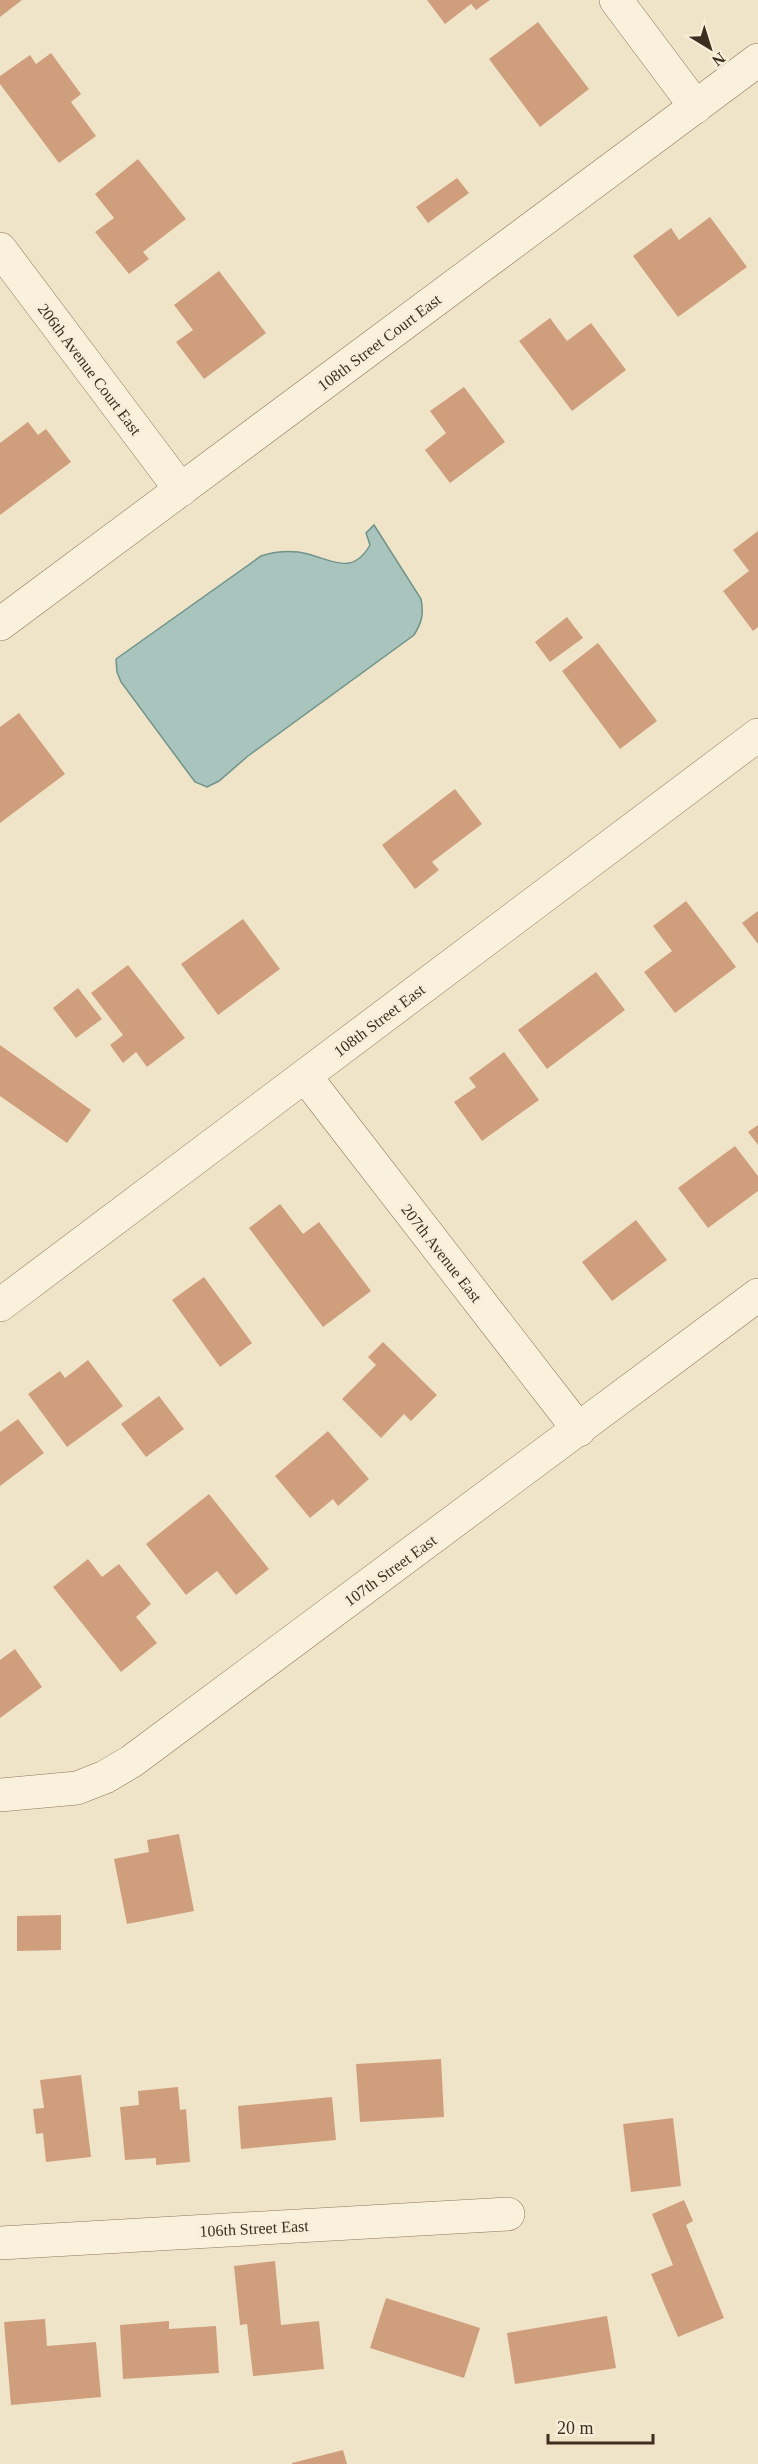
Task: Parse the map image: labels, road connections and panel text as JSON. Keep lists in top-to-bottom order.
{
  "streets": {
    "street": [
      "108th Street Court East",
      "206th Avenue Court East",
      "108th Street East",
      "207th Avenue East",
      "107th Street East",
      "106th Street East"
    ]
  },
  "crossings": [
    ["108th Street Court East", "206th Avenue Court East"],
    ["108th Street East", "207th Avenue East"],
    ["207th Avenue East", "107th Street East"]
  ],
  "scale_bar": "20 m",
  "north": "bottom right"
}
